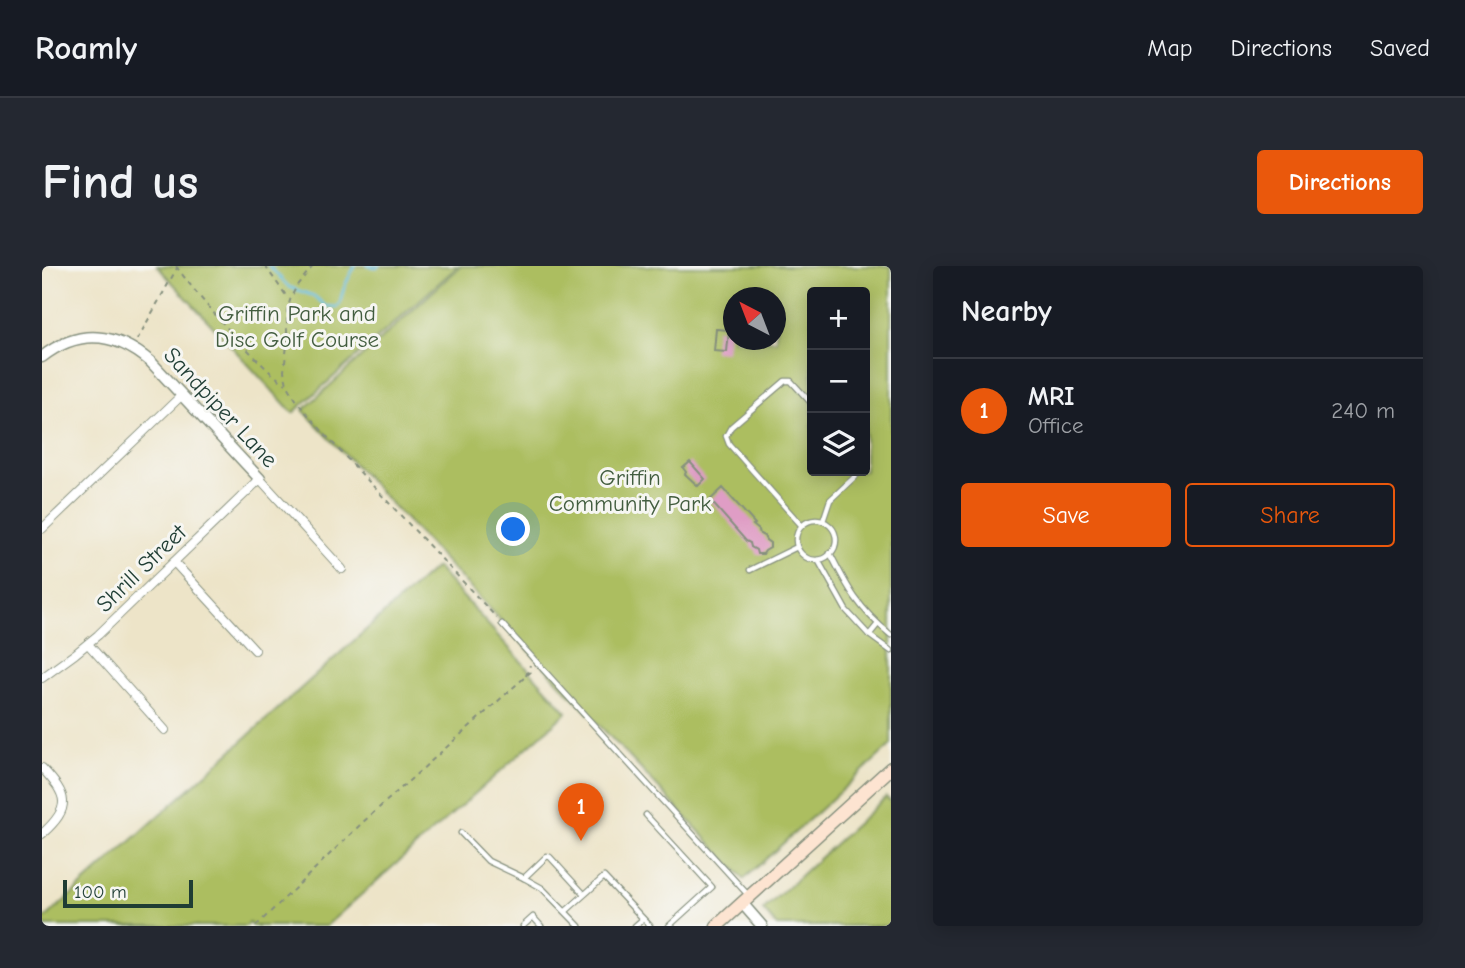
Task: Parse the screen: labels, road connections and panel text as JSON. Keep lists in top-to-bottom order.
{
  "streets": {
    "street": ["Sandpiper Lane", "Shrill Street"]
  },
  "crossings": [
    ["Sandpiper Lane", "Shrill Street"]
  ],
  "parks": ["Griffin Park and Disc Golf Course", "Griffin Community Park"],
  "scale_bar": "100 m",
  "north": "top left",
  "page": {
    "header": "Roamly",
    "nav": ["Map", "Directions", "Saved"],
    "buttons": [
      "Directions",
      ["Save", "Share"]
    ],
    "title": "Find us",
    "heading": "Nearby",
    "map_buttons": ["+", "−"],
    "list": [
      {
        "mark": "1",
        "name": "MRI",
        "note": "Office",
        "value": "240 m"
      }
    ],
    "pins": "1",
    "scale": "100 m"
  }
}
